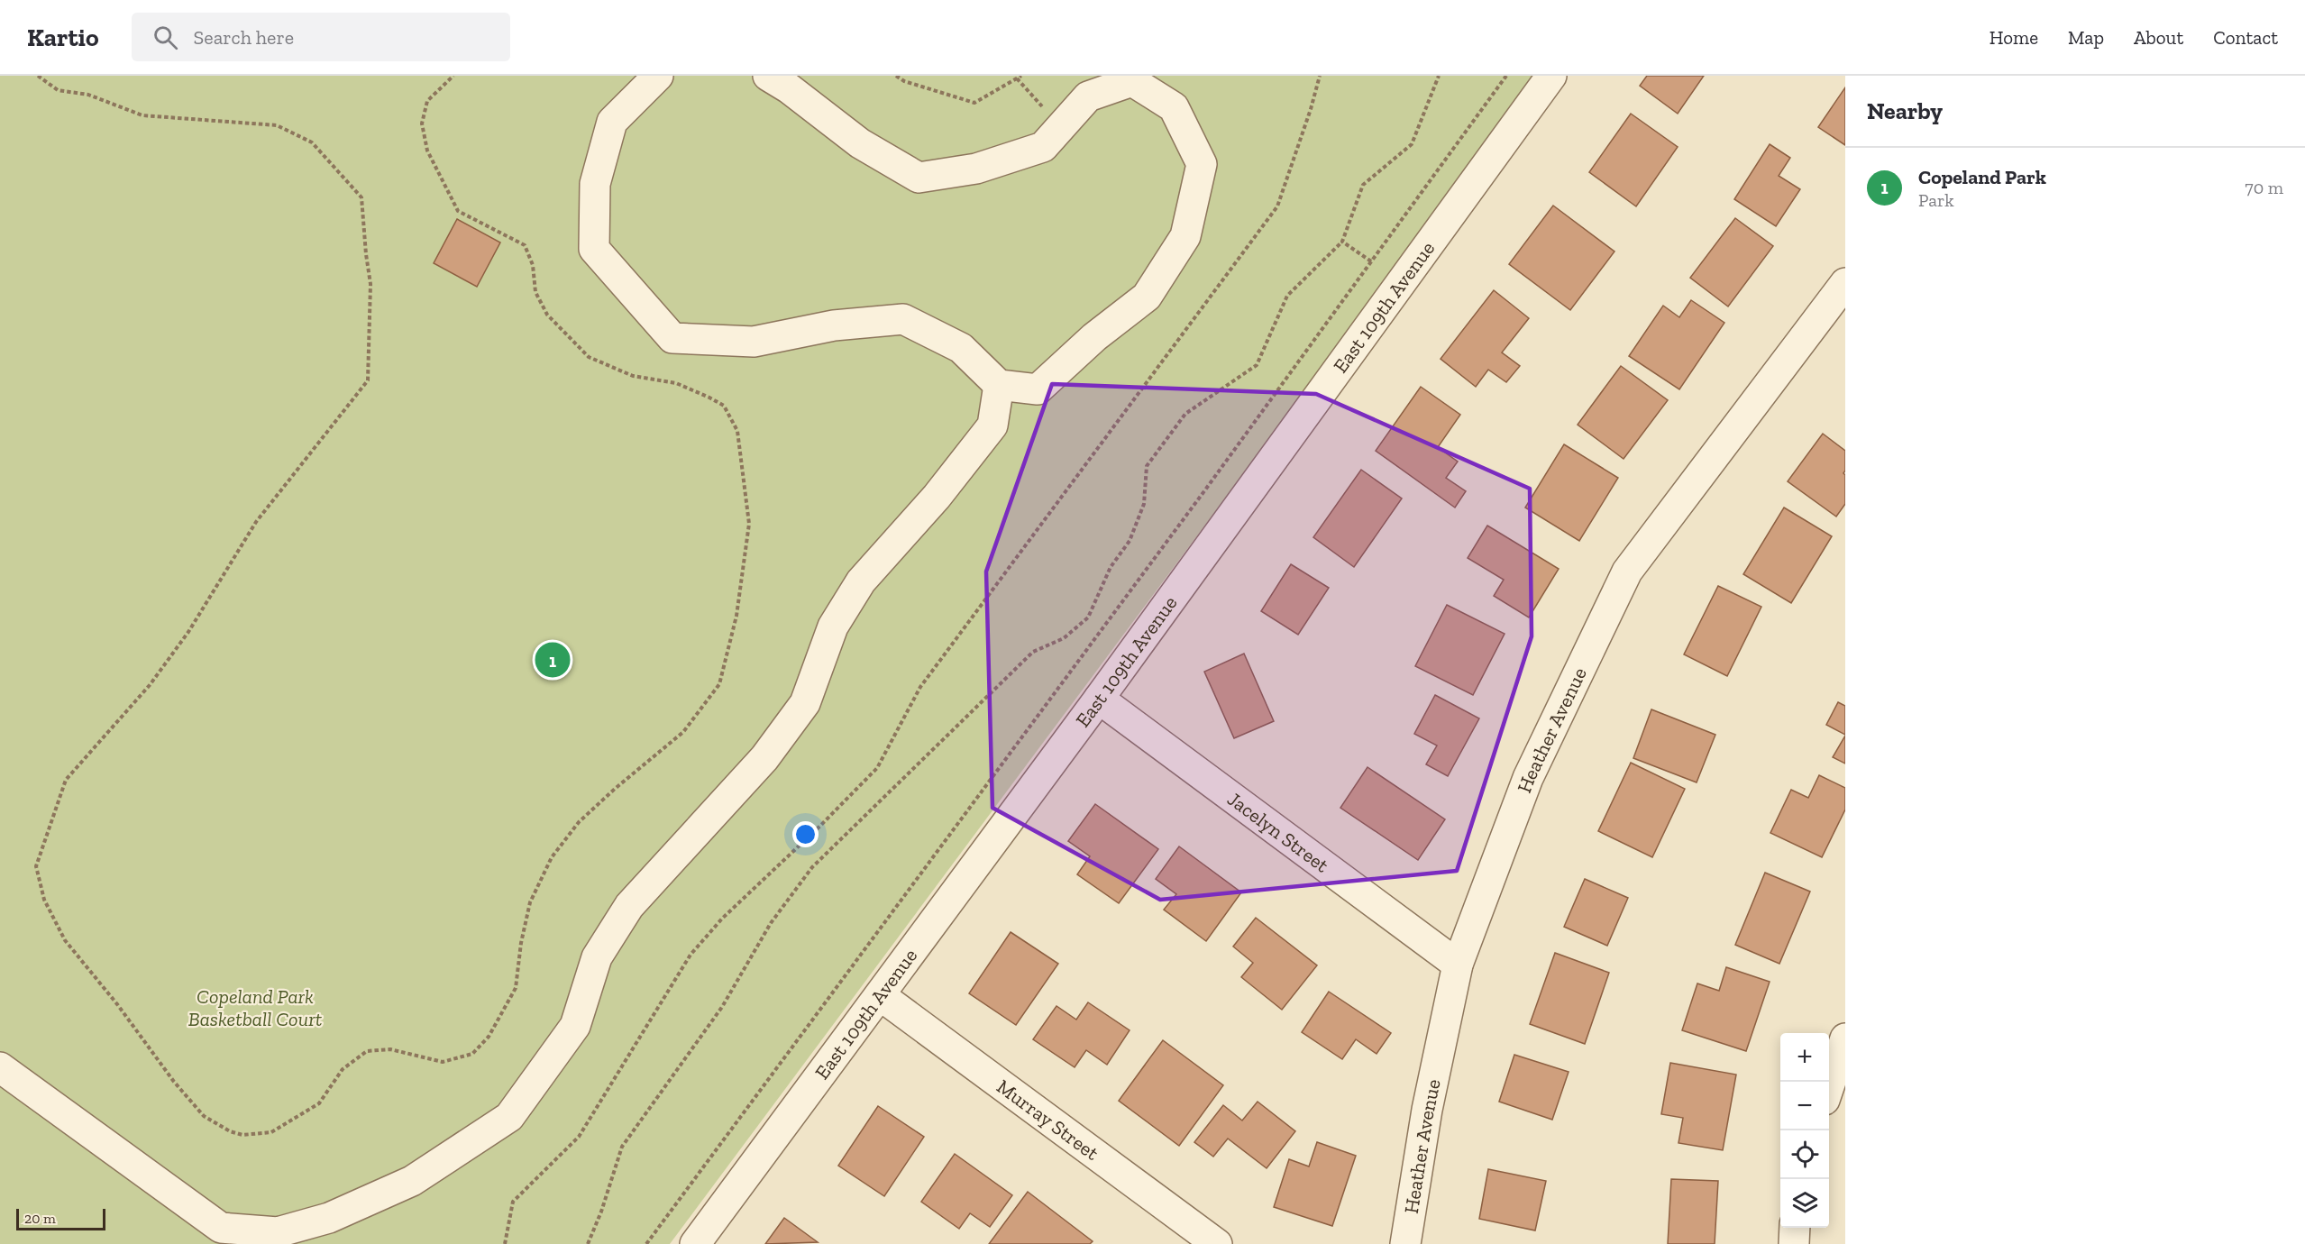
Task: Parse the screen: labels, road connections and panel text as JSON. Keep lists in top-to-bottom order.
{
  "streets": {
    "street": [
      "East 109th Avenue",
      "Heather Avenue",
      "Jacelyn Street",
      "Murray Street"
    ]
  },
  "crossings": [
    ["East 109th Avenue", "Jacelyn Street"],
    ["East 109th Avenue", "Murray Street"],
    ["Heather Avenue", "Jacelyn Street"]
  ],
  "parks": ["Copeland Park Basketball Court"],
  "scale_bar": "20 m",
  "page": {
    "header": "Kartio",
    "search": "Search here",
    "nav": [
      "Home",
      "Map",
      "About",
      "Contact"
    ],
    "heading": "Nearby",
    "list": [
      {
        "mark": "1",
        "name": "Copeland Park",
        "note": "Park",
        "value": "70 m"
      }
    ],
    "pins": "1",
    "map_buttons": ["+", "−"],
    "scale": "20 m"
  }
}
